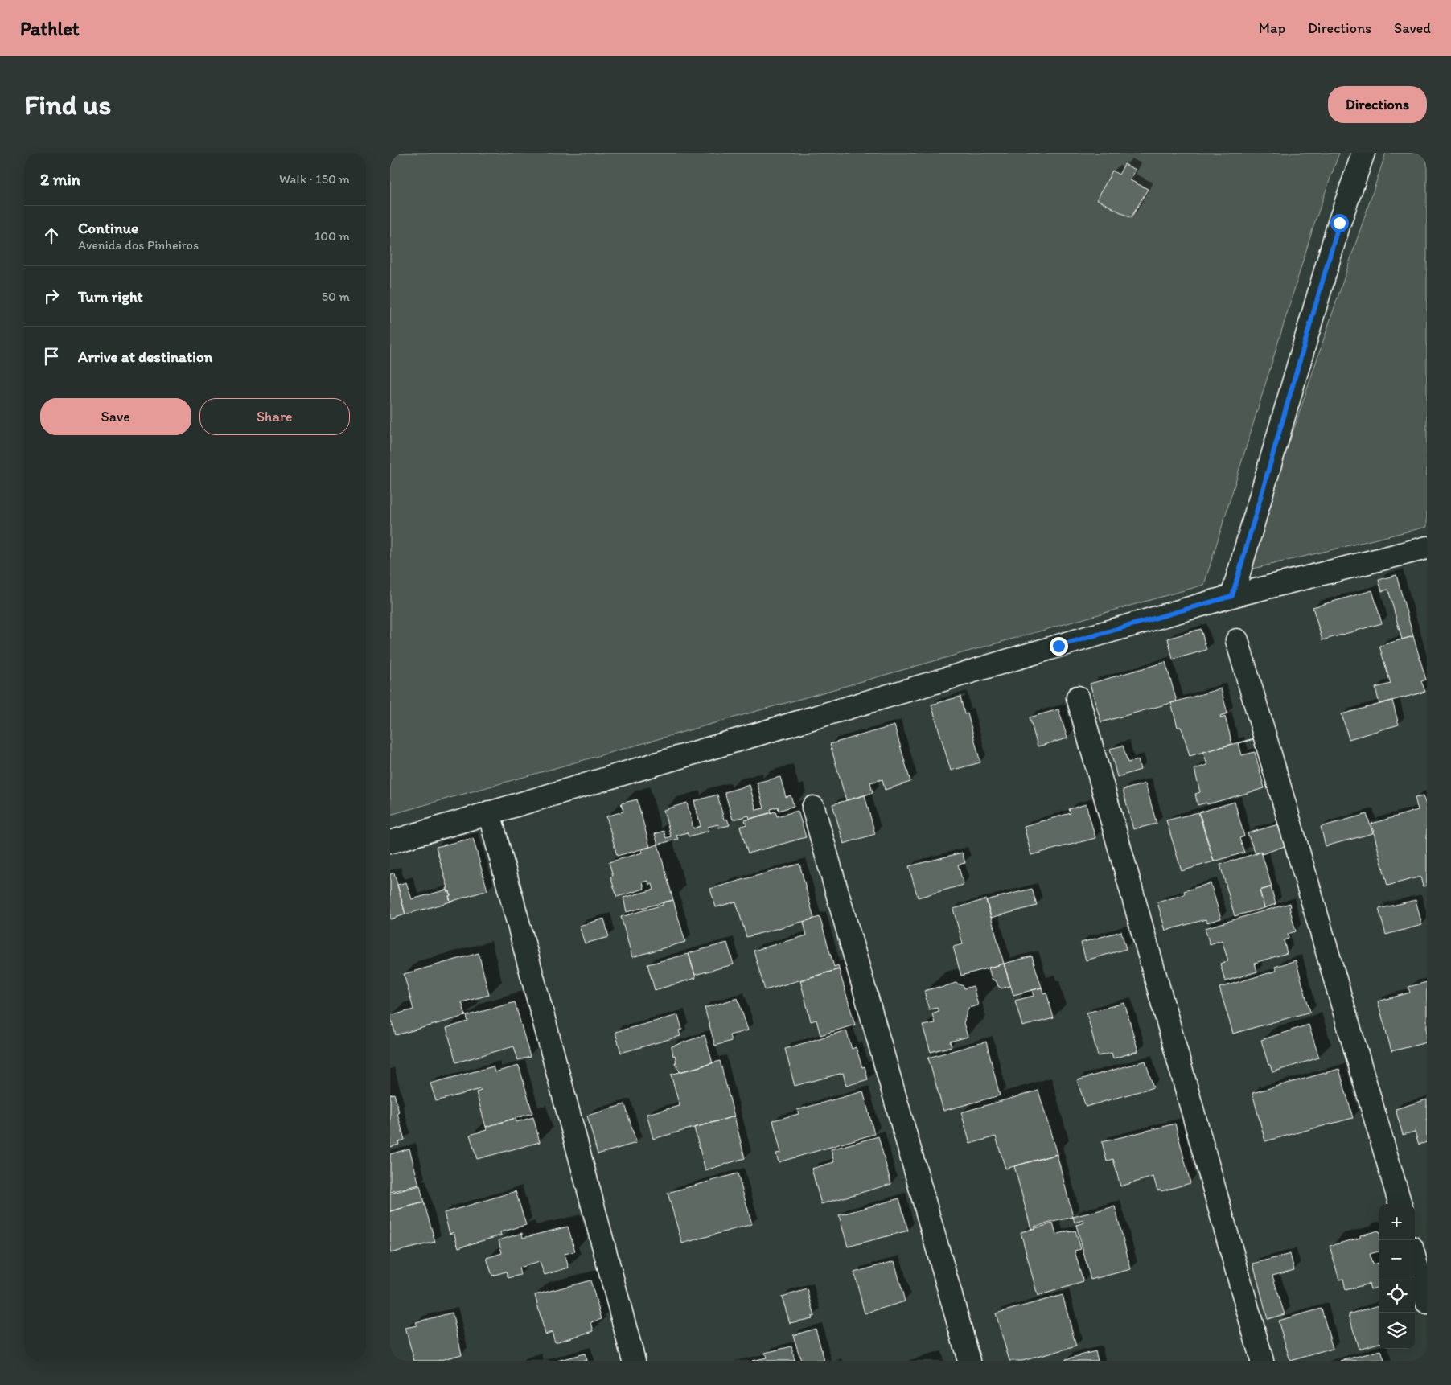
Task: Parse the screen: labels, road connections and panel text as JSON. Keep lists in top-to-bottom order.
{
  "page": {
    "header": "Pathlet",
    "nav": ["Map", "Directions", "Saved"],
    "buttons": [
      "Directions",
      ["Save", "Share"]
    ],
    "title": "Find us",
    "heading": ["2 min", "Walk · 150 m"],
    "list": [
      ["Continue", "Avenida dos Pinheiros", "100 m"],
      ["Turn right", "50 m"],
      "Arrive at destination"
    ],
    "map_buttons": ["+", "−"]
  }
}
